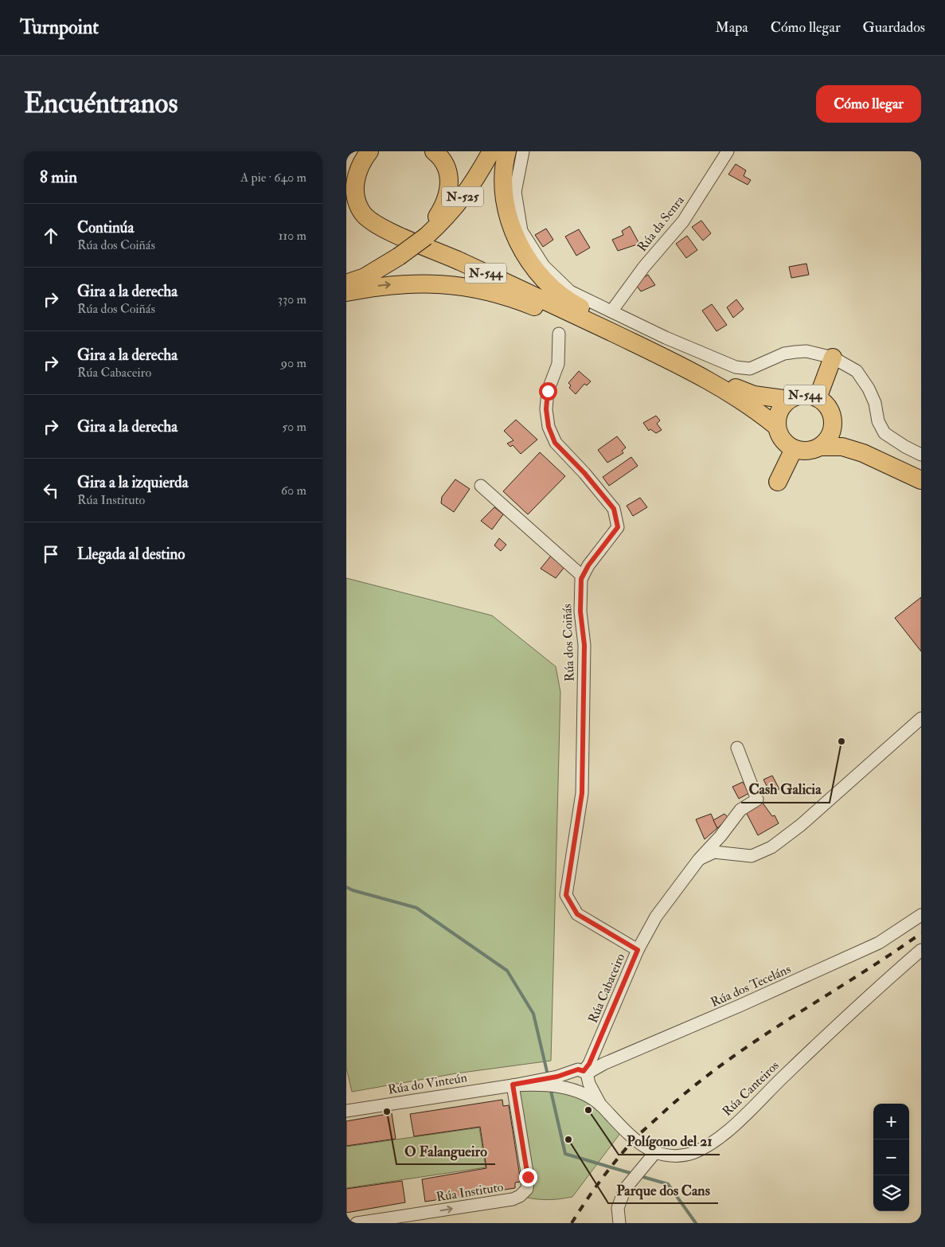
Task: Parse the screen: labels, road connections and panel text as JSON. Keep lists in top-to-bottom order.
{
  "streets": {
    "highway": ["N-525", "N-544"],
    "street": [
      "Rúa da Senra",
      "Rúa dos Coiñás",
      "Rúa dos Teceláns",
      "Rúa Cabaceiro",
      "Rúa do Vinteún",
      "Rúa Canteiros",
      "Rúa Instituto"
    ]
  },
  "crossings": [
    ["Rúa dos Coiñás", "Rúa Cabaceiro"],
    ["Rúa dos Teceláns", "Rúa Cabaceiro"],
    ["Rúa dos Teceláns", "Rúa do Vinteún"],
    ["Rúa dos Teceláns", "Rúa Canteiros"],
    ["Rúa dos Teceláns", "Rúa Instituto"],
    ["Rúa Cabaceiro", "Rúa Canteiros"],
    ["Rúa do Vinteún", "Rúa Instituto"]
  ],
  "places": [
    "Cash Galicia",
    "Polígono del 21",
    "O Falangueiro",
    "Parque dos Cans"
  ],
  "page": {
    "header": "Turnpoint",
    "nav": ["Mapa", "Cómo llegar", "Guardados"],
    "buttons": "Cómo llegar",
    "title": "Encuéntranos",
    "heading": ["8 min", "A pie · 640 m"],
    "list": [
      ["Continúa", "Rúa dos Coiñás", "110 m"],
      ["Gira a la derecha", "Rúa dos Coiñás", "330 m"],
      ["Gira a la derecha", "Rúa Cabaceiro", "90 m"],
      ["Gira a la derecha", "50 m"],
      ["Gira a la izquierda", "Rúa Instituto", "60 m"],
      "Llegada al destino"
    ],
    "map_buttons": ["+", "−"]
  }
}
